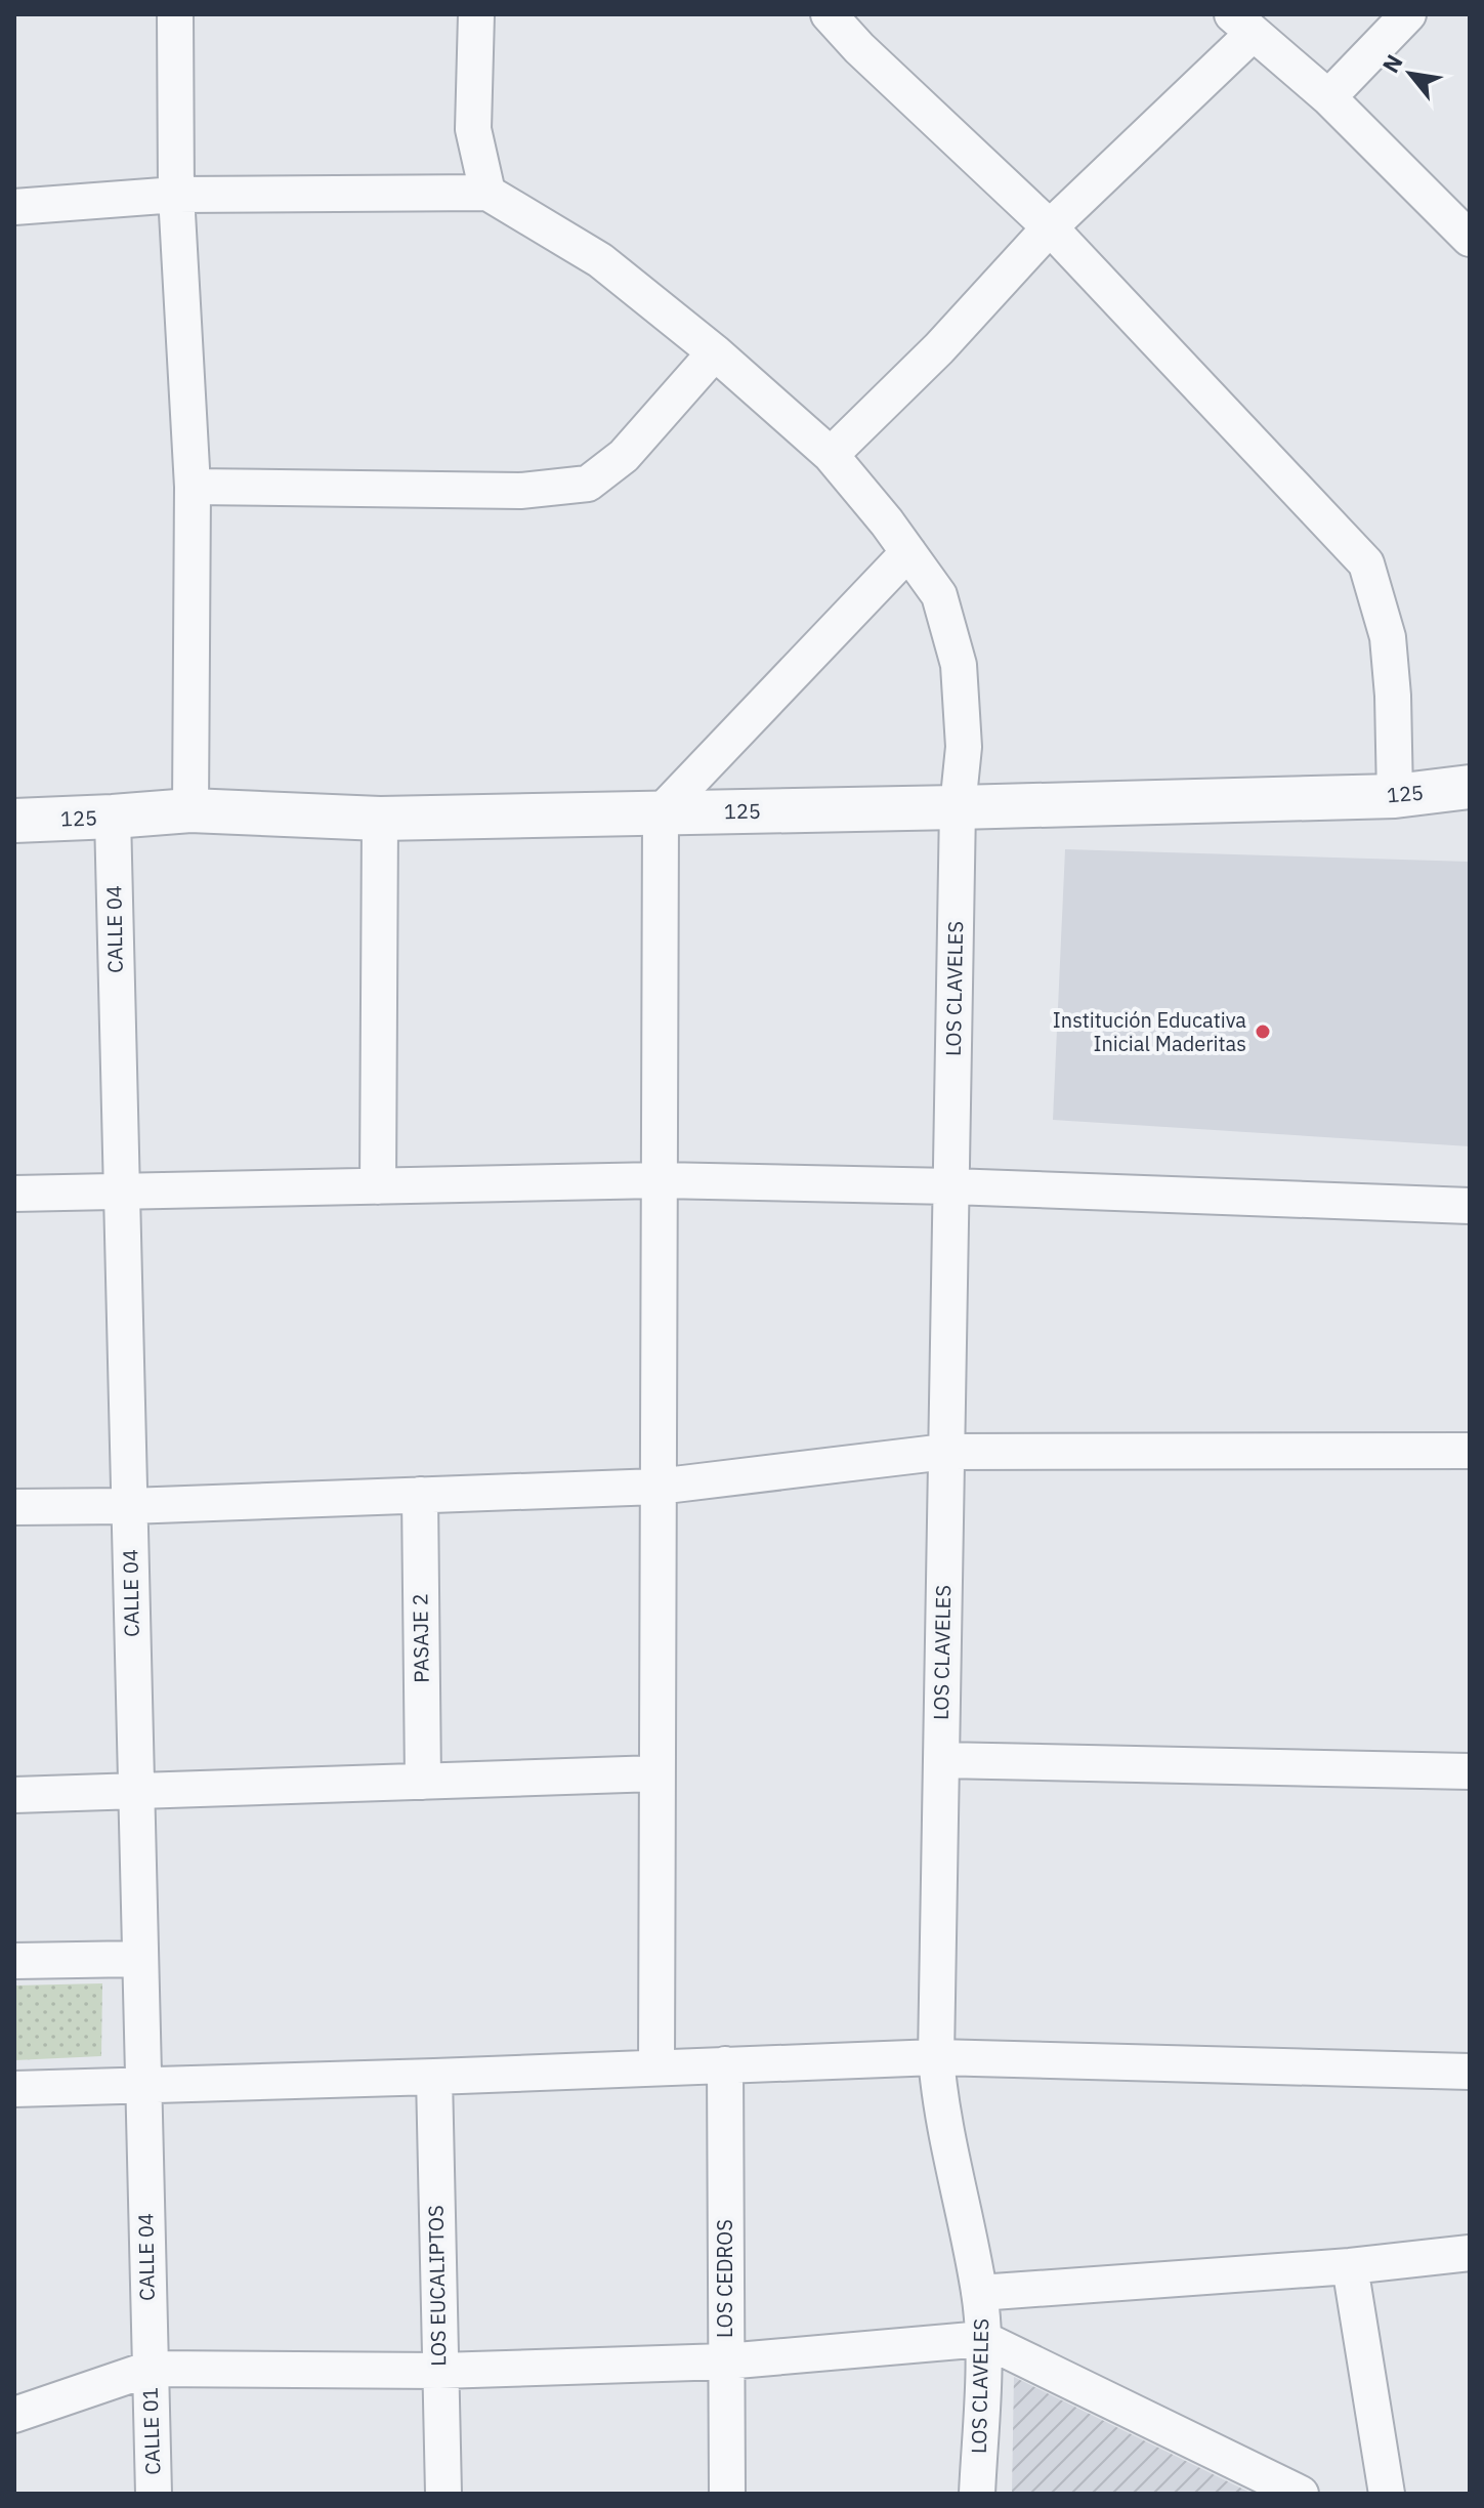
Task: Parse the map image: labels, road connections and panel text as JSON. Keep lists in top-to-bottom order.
{
  "streets": {
    "street": [
      "125",
      "CALLE 04",
      "LOS CLAVELES",
      "PASAJE 2",
      "LOS CEDROS",
      "LOS EUCALIPTOS",
      "CALLE 01"
    ]
  },
  "crossings": [
    ["125", "CALLE 04"],
    ["125", "LOS CLAVELES"],
    ["CALLE 04", "CALLE 01"]
  ],
  "places": ["Institución Educativa Inicial Maderitas"],
  "north": "top left"
}
